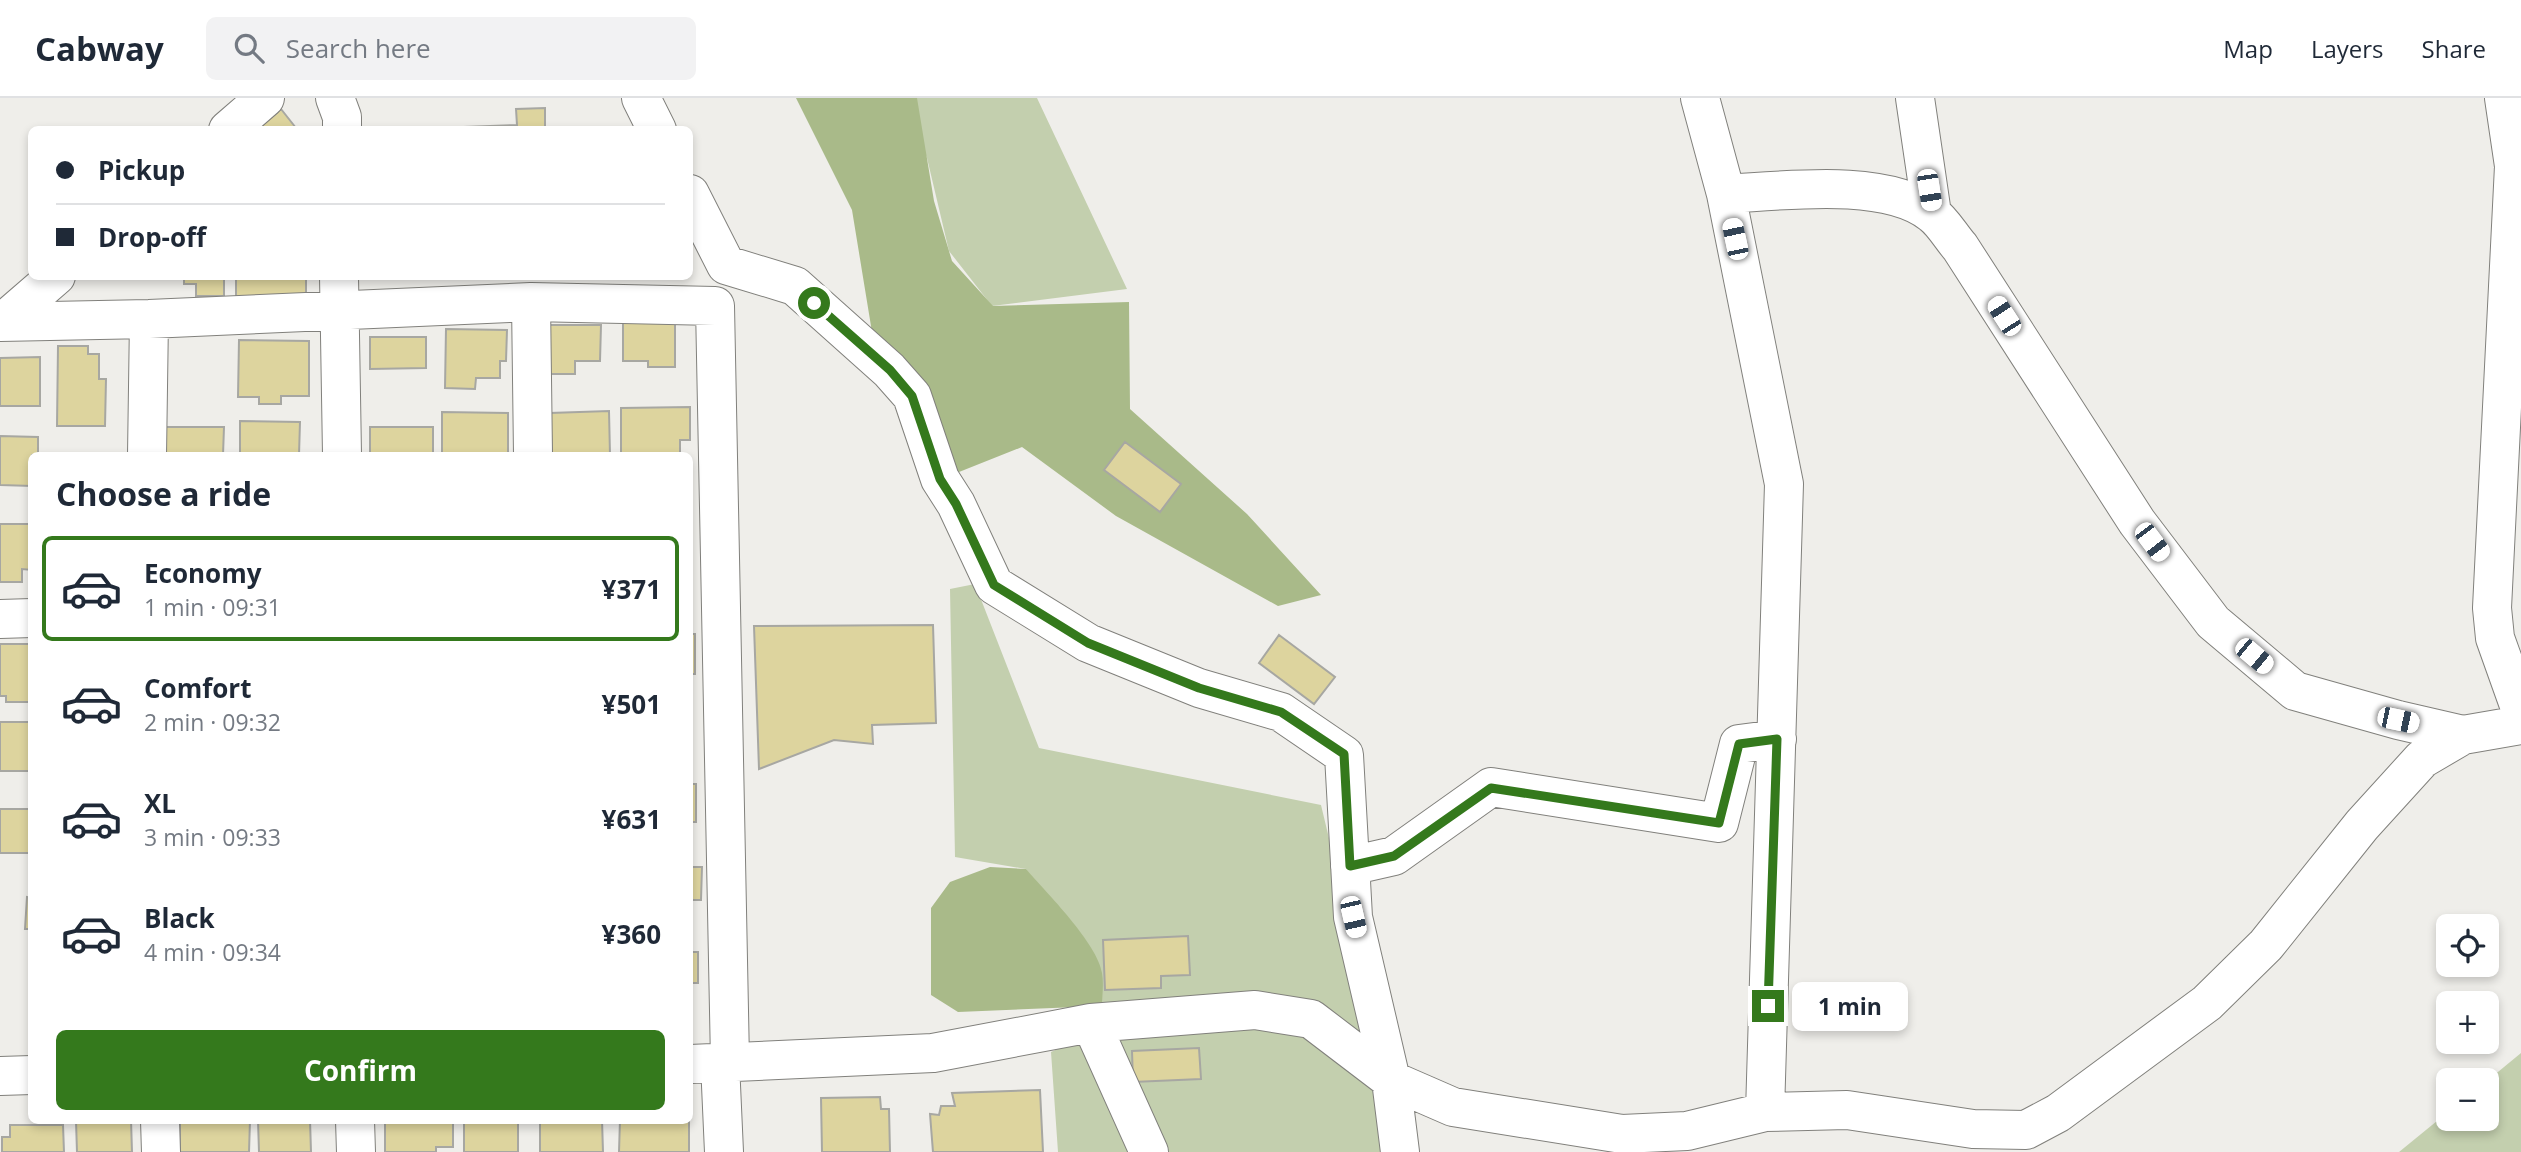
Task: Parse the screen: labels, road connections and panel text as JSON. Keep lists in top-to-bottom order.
{
  "page": {
    "header": "Cabway",
    "search": "Search here",
    "nav": ["Map", "Layers", "Share"],
    "banner": ["Pickup", "Drop-off"],
    "heading": "Choose a ride",
    "list": [
      {
        "name": "Economy",
        "note": "1 min · 09:31",
        "value": "¥371"
      },
      {
        "name": "Comfort",
        "note": "2 min · 09:32",
        "value": "¥501"
      },
      {
        "name": "XL",
        "note": "3 min · 09:33",
        "value": "¥631"
      },
      {
        "name": "Black",
        "note": "4 min · 09:34",
        "value": "¥360"
      }
    ],
    "map_buttons": ["+", "−"],
    "bubble": "1 min",
    "buttons": "Confirm"
  }
}
